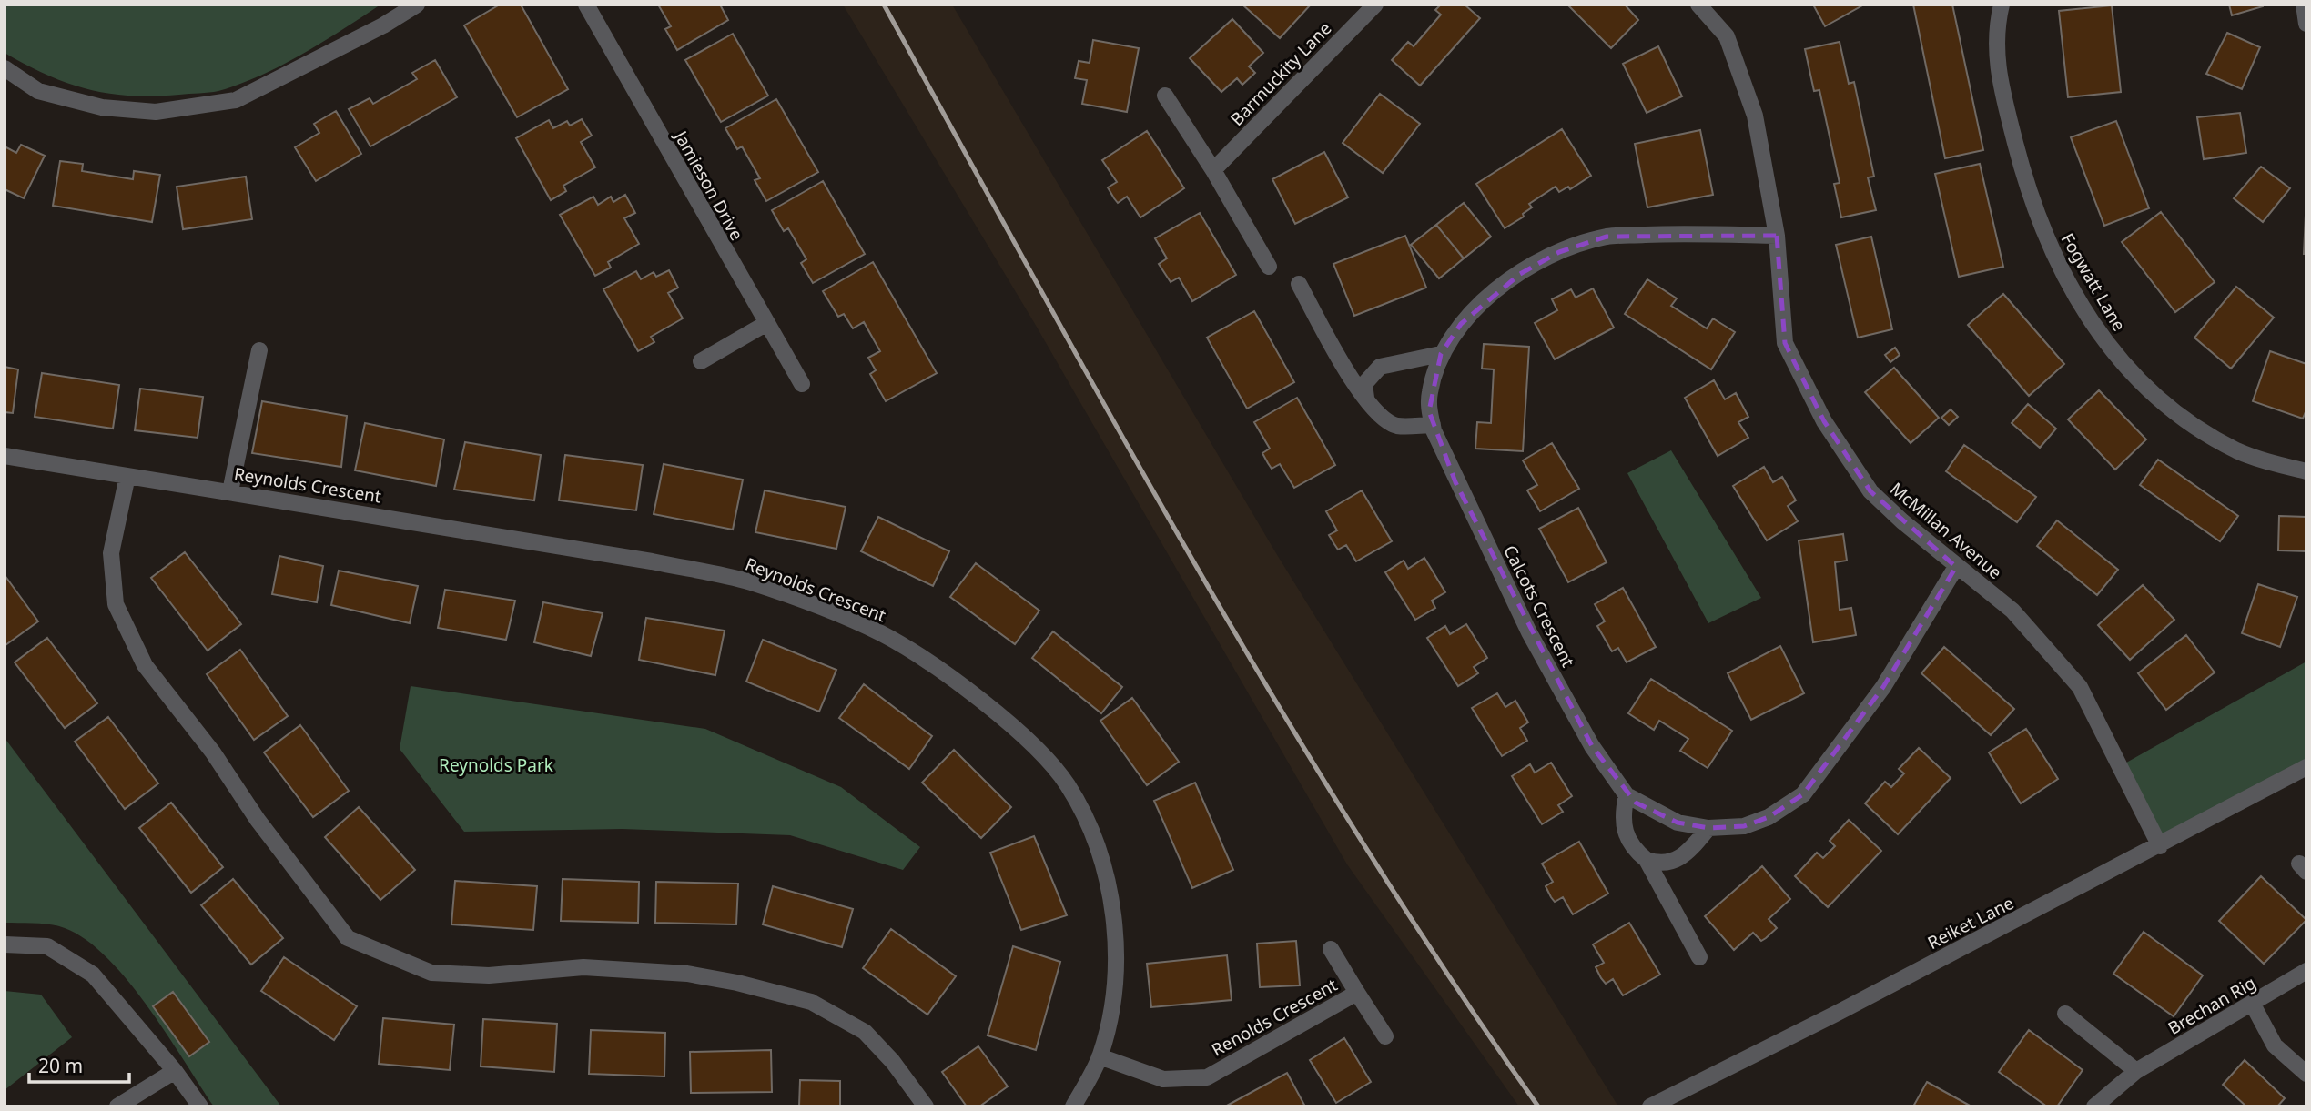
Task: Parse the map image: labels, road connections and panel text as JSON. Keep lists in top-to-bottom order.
{
  "streets": {
    "street": [
      "Barmuckity Lane",
      "Jamieson Drive",
      "Fogwatt Lane",
      "Reynolds Crescent",
      "McMillan Avenue",
      "Calcots Crescent",
      "Reiket Lane",
      "Brechan Rig",
      "Renolds Crescent"
    ]
  },
  "crossings": [
    ["Reynolds Crescent", "Renolds Crescent"],
    ["McMillan Avenue", "Calcots Crescent"],
    ["McMillan Avenue", "Reiket Lane"]
  ],
  "parks": ["Reynolds Park"],
  "scale_bar": "20 m"
}
